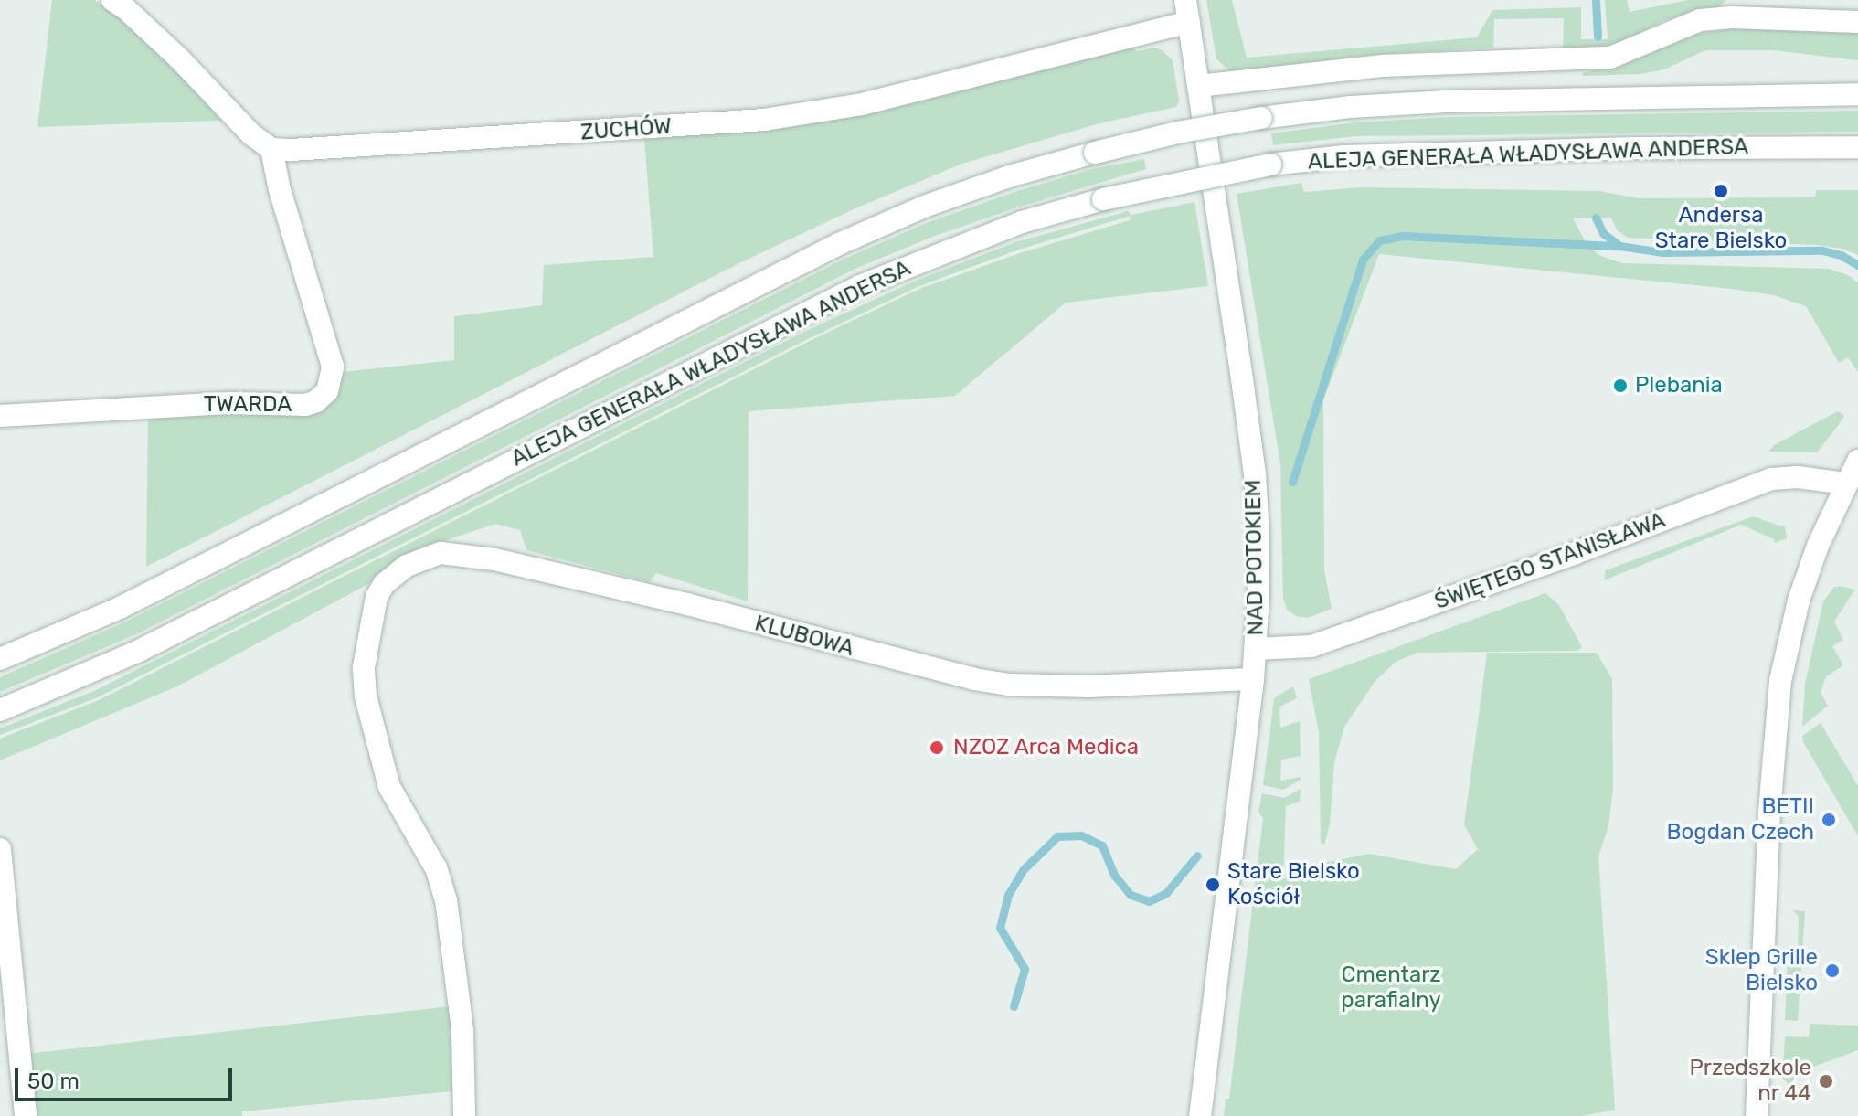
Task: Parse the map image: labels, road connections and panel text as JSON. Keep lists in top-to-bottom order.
{
  "streets": {
    "street": [
      "ZUCHÓW",
      "ALEJA GENERAŁA WŁADYSŁAWA ANDERSA",
      "TWARDA",
      "NAD POTOKIEM",
      "ŚWIĘTEGO STANISŁAWA",
      "KLUBOWA"
    ]
  },
  "crossings": [
    ["ZUCHÓW", "TWARDA"],
    ["ZUCHÓW", "NAD POTOKIEM"],
    ["NAD POTOKIEM", "ŚWIĘTEGO STANISŁAWA"],
    ["NAD POTOKIEM", "KLUBOWA"]
  ],
  "parks": ["Cmentarz parafialny"],
  "places": [
    "Andersa Stare Bielsko",
    "Plebania",
    "NZOZ Arca Medica",
    "BETII Bogdan Czech",
    "Stare Bielsko Kościół",
    "Sklep Grille Bielsko",
    "Przedszkole nr 44"
  ],
  "scale_bar": "50 m"
}
